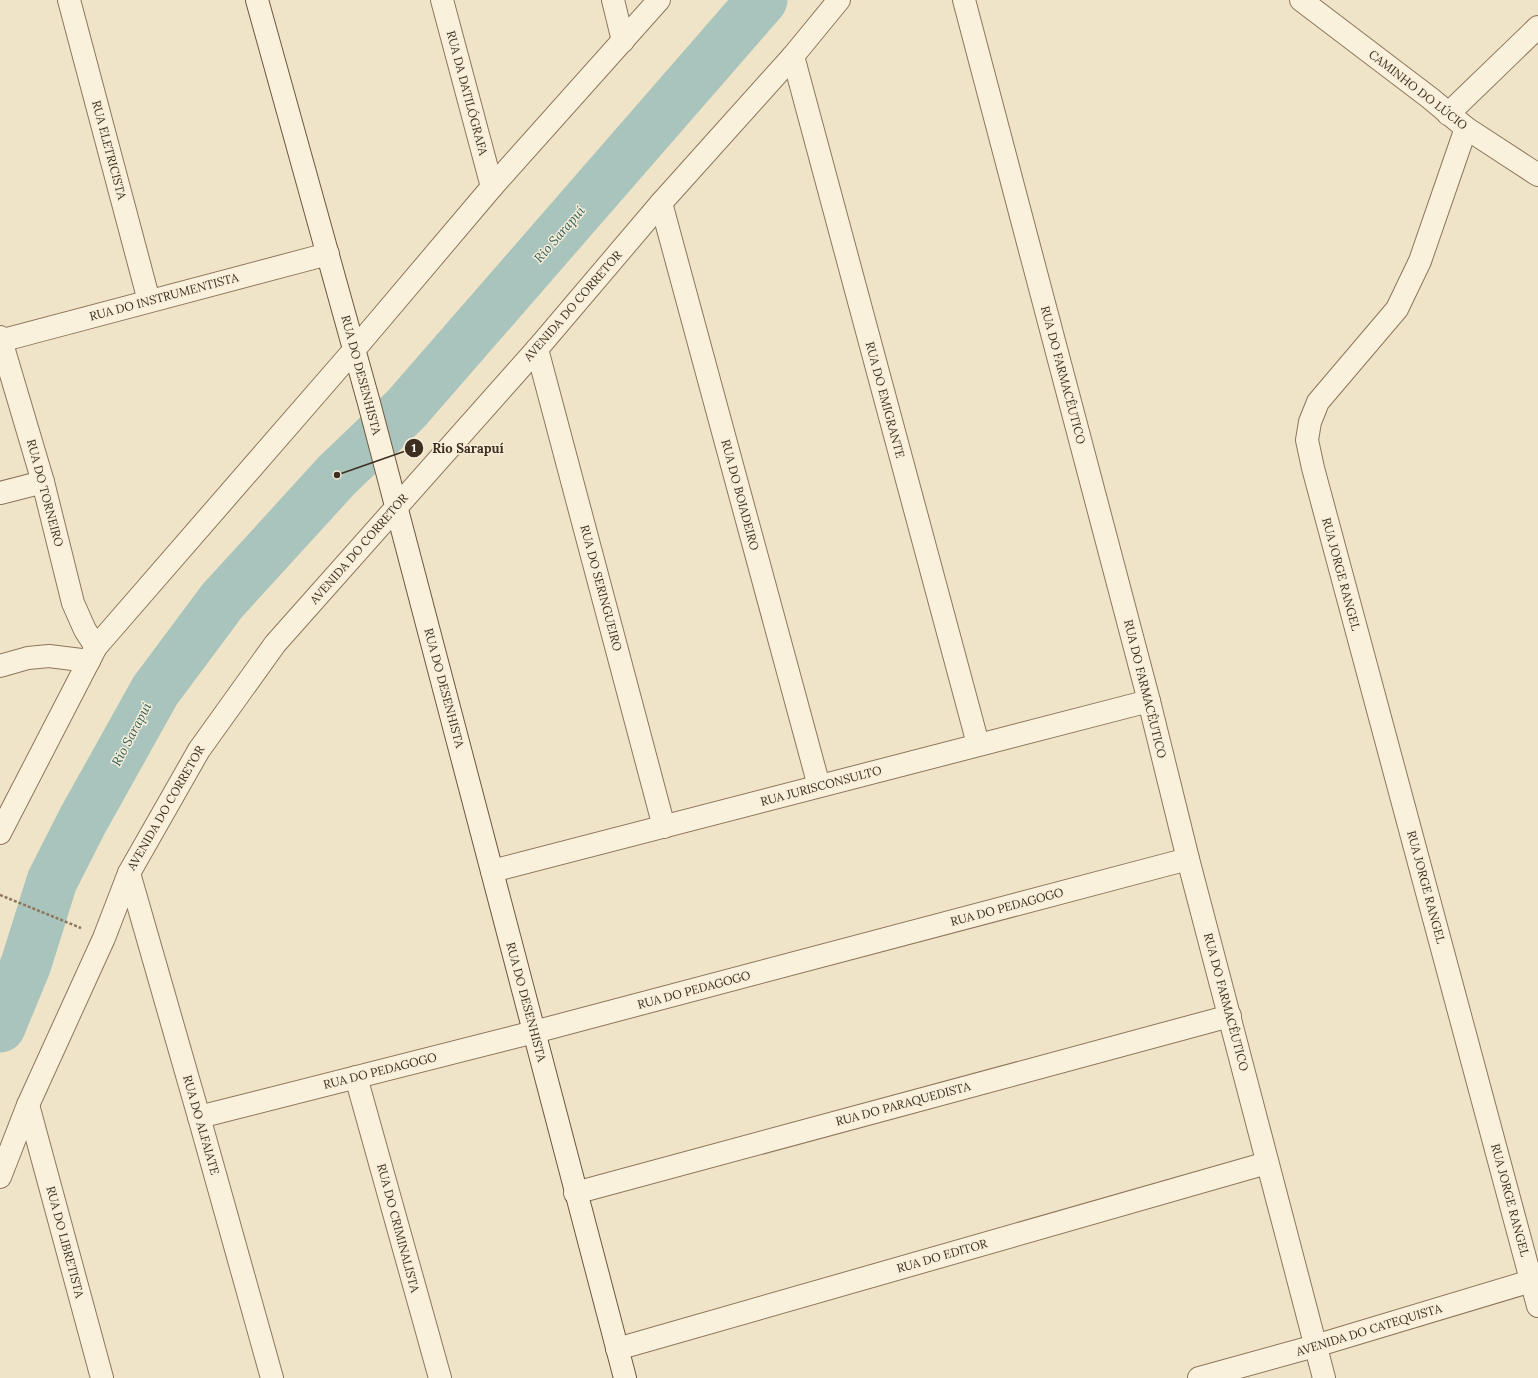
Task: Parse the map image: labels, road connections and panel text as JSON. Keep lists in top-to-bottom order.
{
  "streets": {
    "street": [
      "CAMINHO DO LÚCIO",
      "RUA DA DATILÓGRAFA",
      "RUA ELETRICISTA",
      "RUA DO INSTRUMENTISTA",
      "AVENIDA DO CORRETOR",
      "RUA DO DESENHISTA",
      "RUA DO FARMACÊUTICO",
      "RUA DO EMIGRANTE",
      "RUA DO TORNEIRO",
      "RUA DO BOIADEIRO",
      "RUA JORGE RANGEL",
      "RUA DO SERINGUEIRO",
      "RUA JURISCONSULTO",
      "RUA DO PEDAGOGO",
      "RUA DO PARAQUEDISTA",
      "RUA DO ALFAIATE",
      "RUA DO CRIMINALISTA",
      "RUA DO LIBRETISTA",
      "RUA DO EDITOR",
      "AVENIDA DO CATEQUISTA"
    ]
  },
  "crossings": [
    ["CAMINHO DO LÚCIO", "RUA JORGE RANGEL"],
    ["RUA ELETRICISTA", "RUA DO INSTRUMENTISTA"],
    ["RUA DO INSTRUMENTISTA", "RUA DO DESENHISTA"],
    ["RUA DO INSTRUMENTISTA", "RUA DO TORNEIRO"],
    ["AVENIDA DO CORRETOR", "RUA DO DESENHISTA"],
    ["AVENIDA DO CORRETOR", "RUA DO EMIGRANTE"],
    ["AVENIDA DO CORRETOR", "RUA DO BOIADEIRO"],
    ["AVENIDA DO CORRETOR", "RUA DO SERINGUEIRO"],
    ["AVENIDA DO CORRETOR", "RUA DO ALFAIATE"],
    ["AVENIDA DO CORRETOR", "RUA DO LIBRETISTA"],
    ["RUA DO DESENHISTA", "RUA JURISCONSULTO"],
    ["RUA DO DESENHISTA", "RUA DO PEDAGOGO"],
    ["RUA DO DESENHISTA", "RUA DO PARAQUEDISTA"],
    ["RUA DO DESENHISTA", "RUA DO EDITOR"],
    ["RUA DO FARMACÊUTICO", "RUA JURISCONSULTO"],
    ["RUA DO FARMACÊUTICO", "RUA DO PEDAGOGO"],
    ["RUA DO FARMACÊUTICO", "RUA DO PARAQUEDISTA"],
    ["RUA DO FARMACÊUTICO", "RUA DO EDITOR"],
    ["RUA DO FARMACÊUTICO", "AVENIDA DO CATEQUISTA"],
    ["RUA DO EMIGRANTE", "RUA JURISCONSULTO"],
    ["RUA DO BOIADEIRO", "RUA JURISCONSULTO"],
    ["RUA JORGE RANGEL", "AVENIDA DO CATEQUISTA"],
    ["RUA DO SERINGUEIRO", "RUA JURISCONSULTO"],
    ["RUA DO PEDAGOGO", "RUA DO ALFAIATE"],
    ["RUA DO PEDAGOGO", "RUA DO CRIMINALISTA"]
  ],
  "water": ["Rio Sarapuí"],
  "places": ["Rio Sarapuí"]
}
